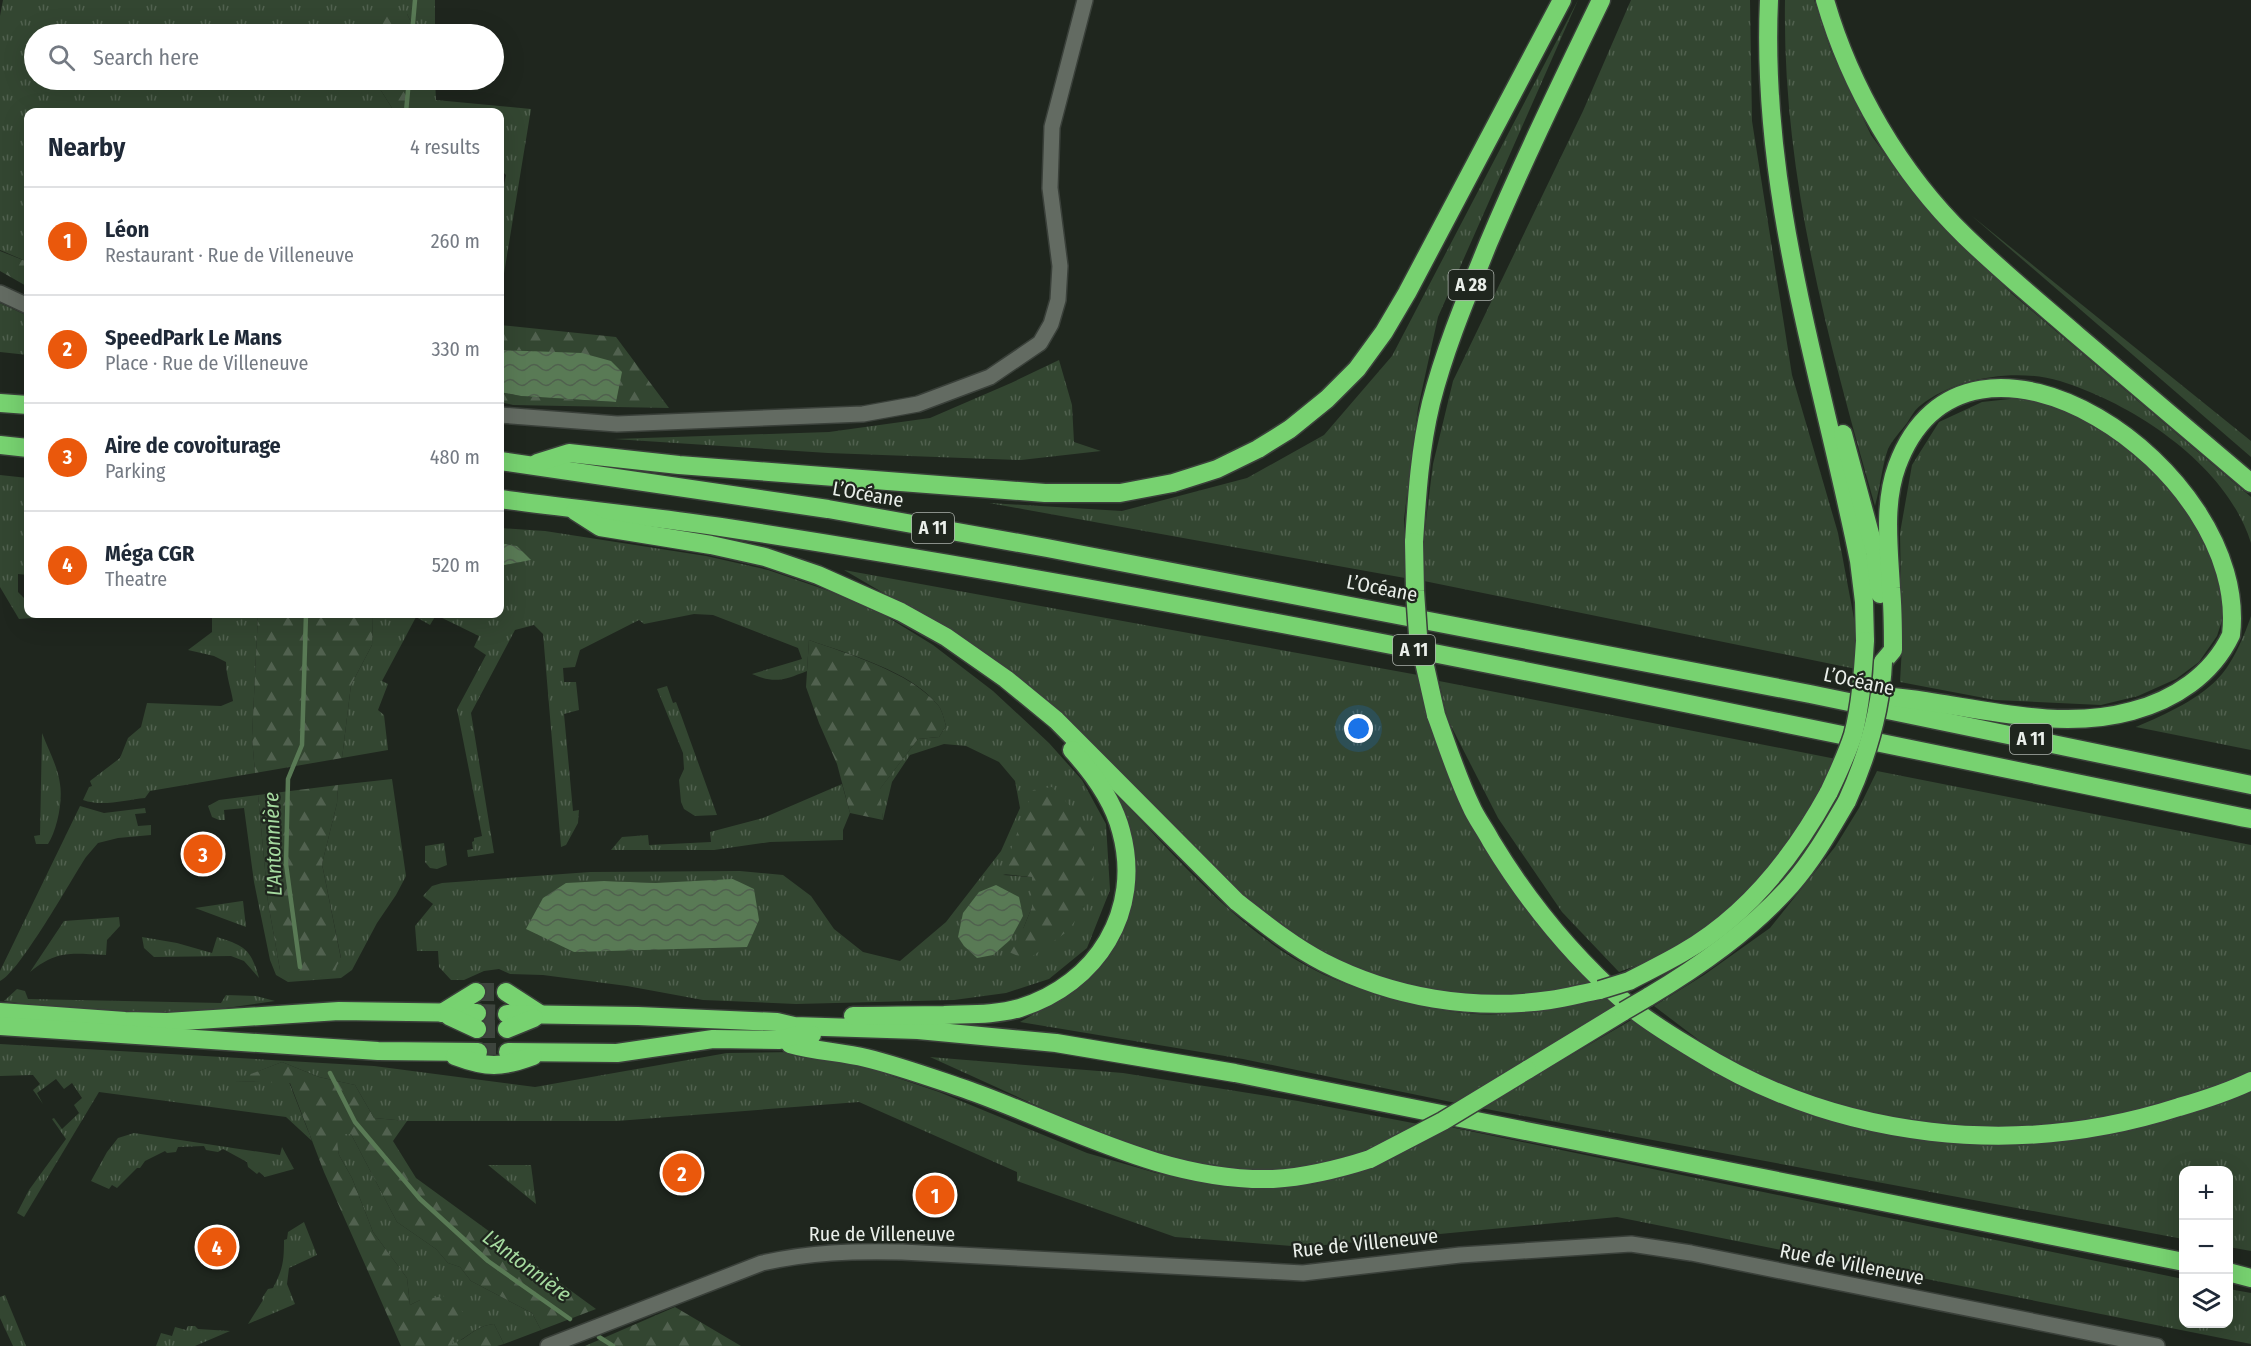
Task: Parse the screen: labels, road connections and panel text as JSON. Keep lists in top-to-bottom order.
{
  "streets": {
    "highway": ["A 28", "L’Océane", "A 11"],
    "street": ["Rue de Villeneuve"]
  },
  "water": ["L'Antonnière"],
  "page": {
    "search": "Search here",
    "heading": ["Nearby", "4 results"],
    "list": [
      {
        "mark": "1",
        "name": "Léon",
        "note": "Restaurant · Rue de Villeneuve",
        "value": "260 m"
      },
      {
        "mark": "2",
        "name": "SpeedPark Le Mans",
        "note": "Place · Rue de Villeneuve",
        "value": "330 m"
      },
      {
        "mark": "3",
        "name": "Aire de covoiturage",
        "note": "Parking",
        "value": "480 m"
      },
      {
        "mark": "4",
        "name": "Méga CGR",
        "note": "Theatre",
        "value": "520 m"
      }
    ],
    "pins": [
      "3",
      "2",
      "1",
      "4"
    ],
    "map_buttons": ["+", "−"]
  }
}
